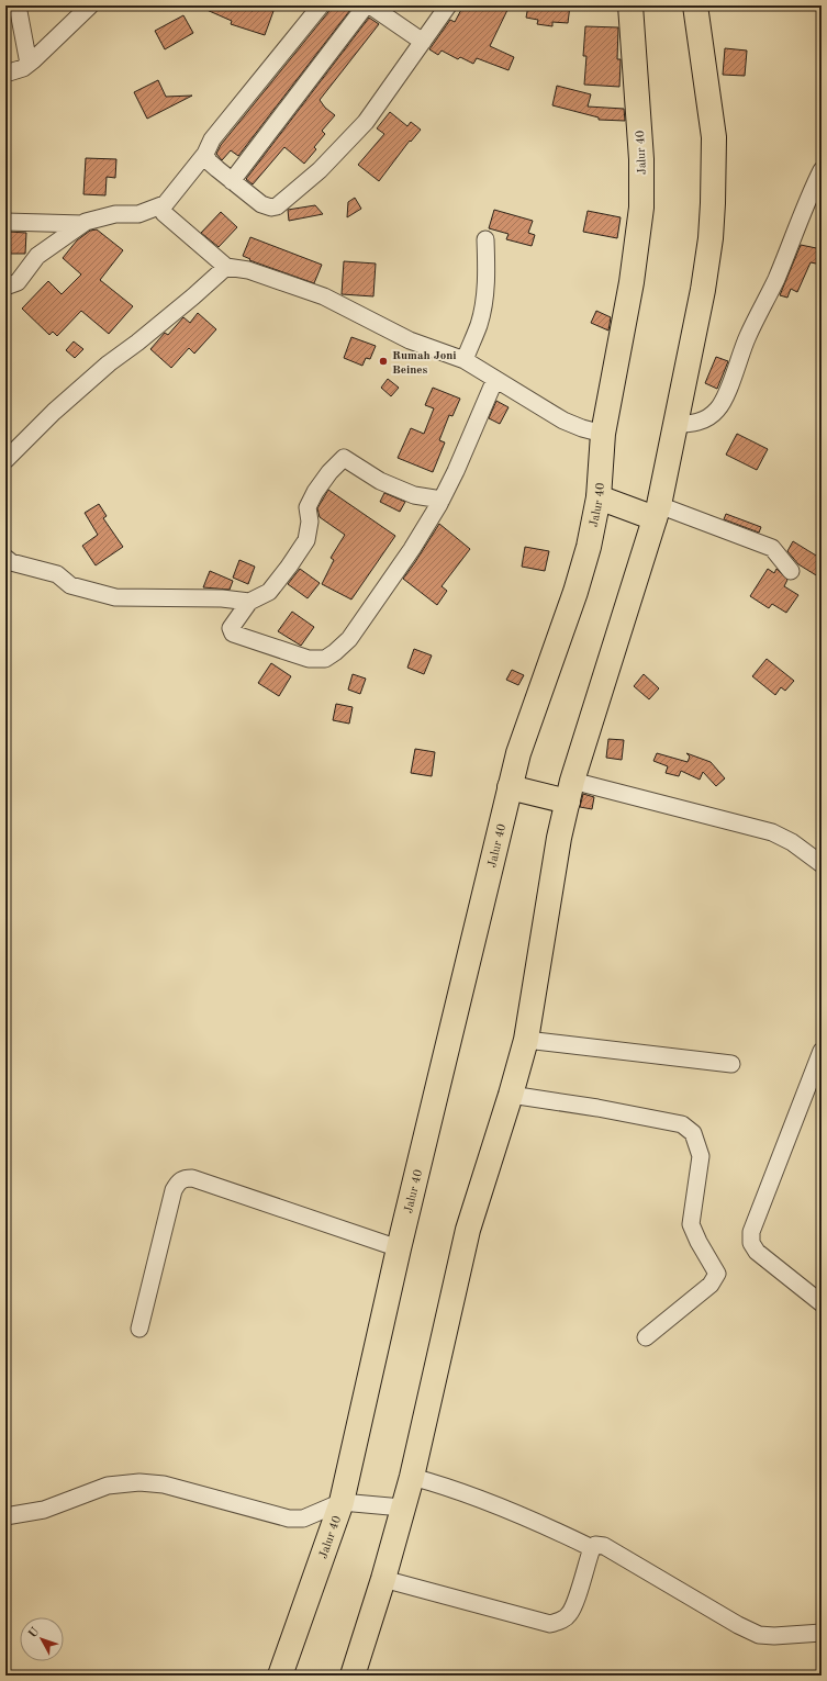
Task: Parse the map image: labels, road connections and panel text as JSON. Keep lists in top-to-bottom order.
{
  "streets": {
    "highway": ["Jalur 40"]
  },
  "places": ["Rumah Joni Beines"],
  "north": "top left"
}
